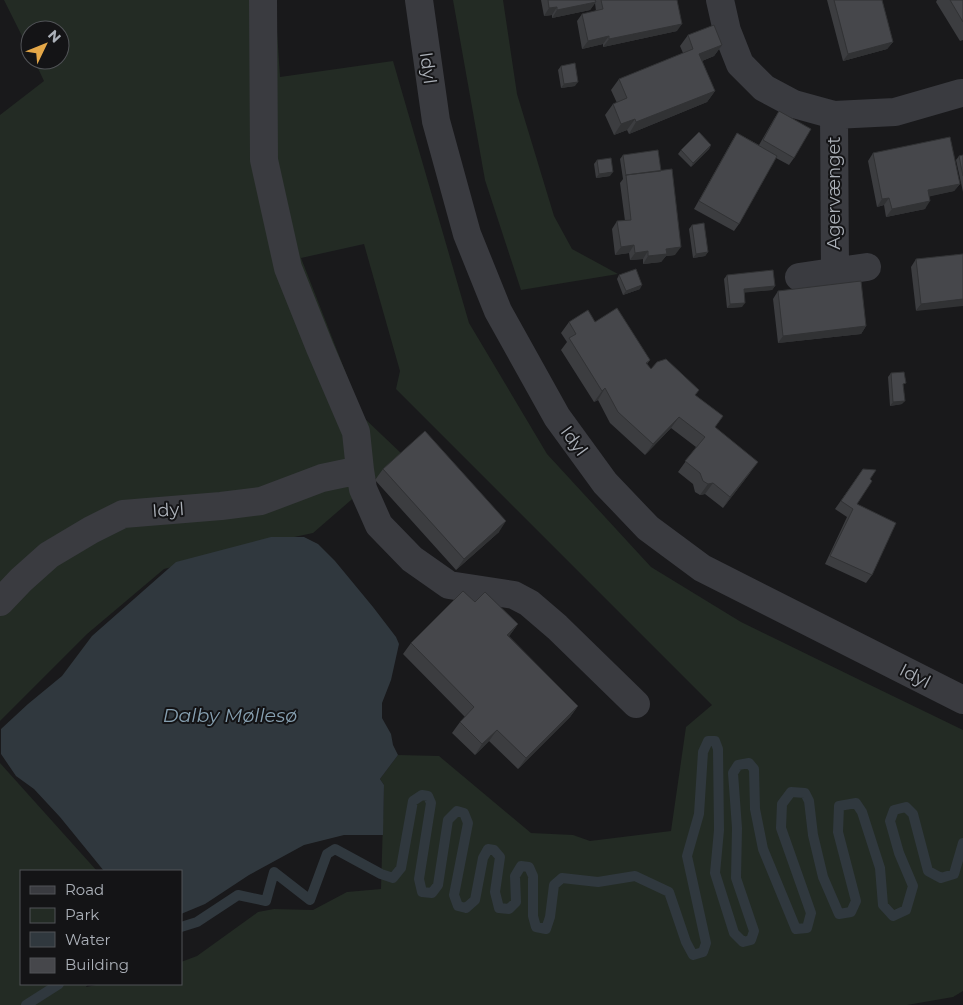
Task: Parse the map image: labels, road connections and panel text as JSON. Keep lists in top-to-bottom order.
{
  "streets": {
    "street": ["Idyl", "Agervænget"]
  },
  "water": ["Dalby Møllesø"],
  "legend": [
    "Road",
    "Park",
    "Water",
    "Building"
  ],
  "north": "top right"
}
